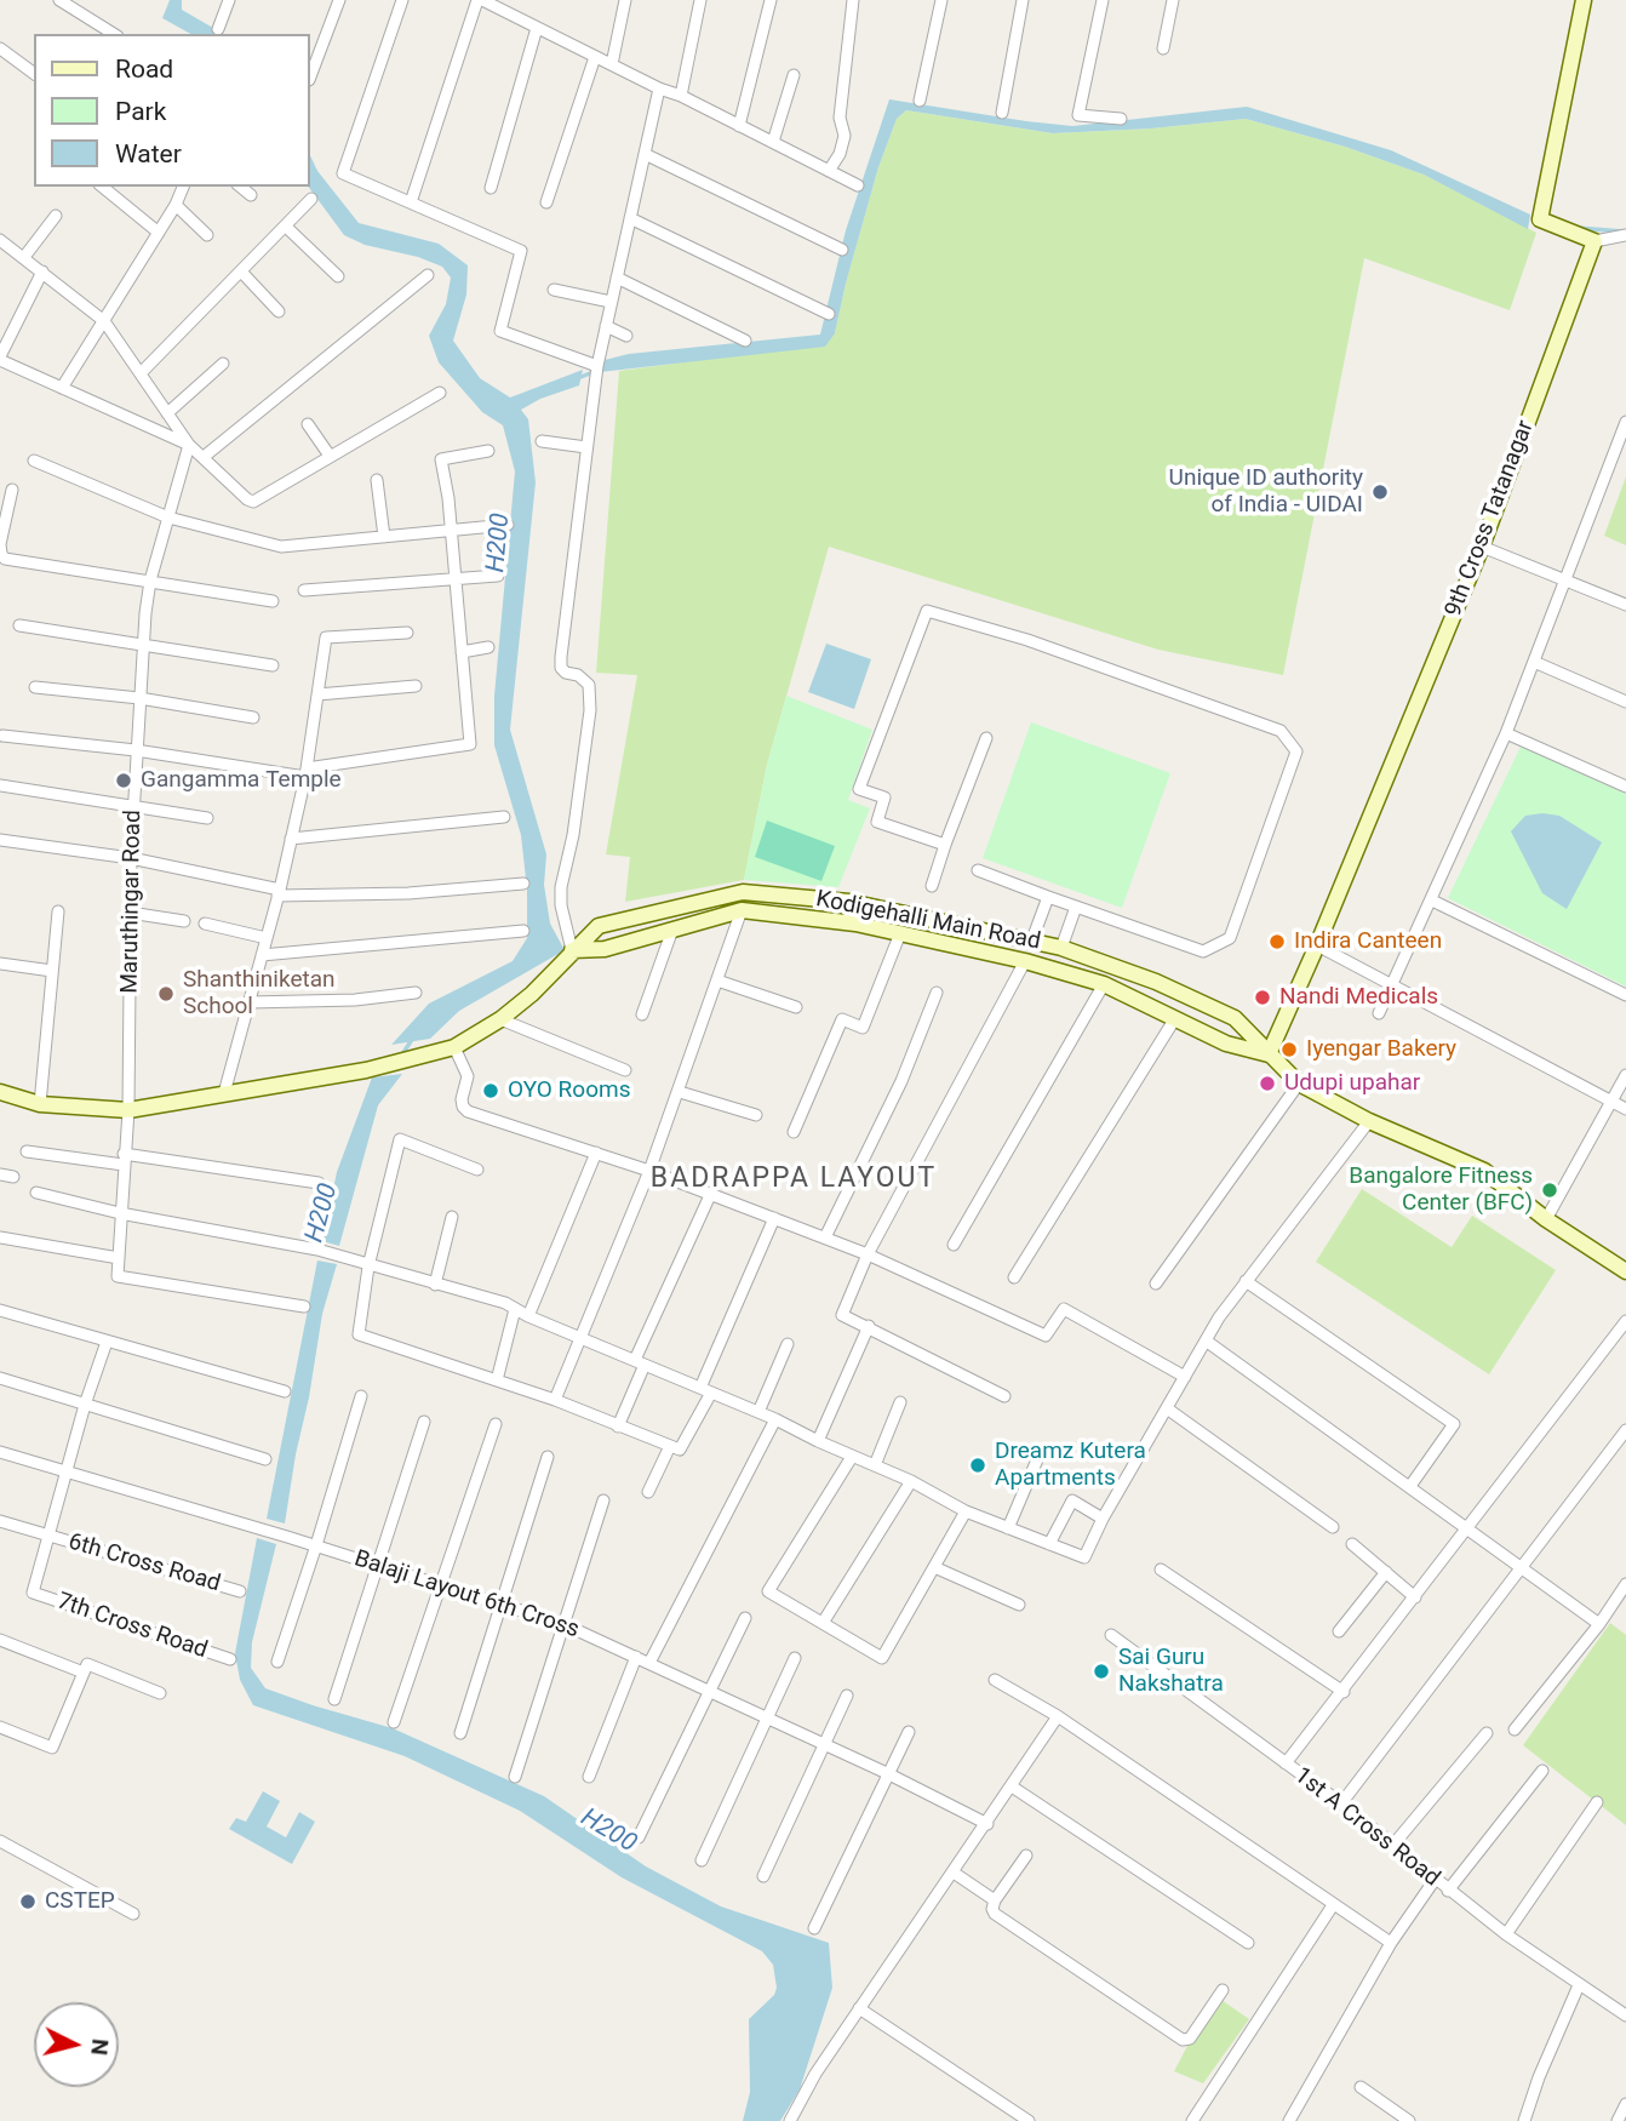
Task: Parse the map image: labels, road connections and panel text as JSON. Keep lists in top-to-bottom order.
{
  "streets": {
    "street": [
      "9th Cross Tatanagar",
      "Maruthingar Road",
      "Kodigehalli Main Road",
      "6th Cross Road",
      "Balaji Layout 6th Cross",
      "7th Cross Road",
      "1st A Cross Road"
    ]
  },
  "crossings": [
    ["9th Cross Tatanagar", "Kodigehalli Main Road"],
    ["Maruthingar Road", "Kodigehalli Main Road"],
    ["6th Cross Road", "7th Cross Road"]
  ],
  "districts": ["BADRAPPA LAYOUT"],
  "water": ["H200"],
  "places": [
    "Unique ID authority of India - UIDAI",
    "Gangamma Temple",
    "Indira Canteen",
    "Shanthiniketan School",
    "Nandi Medicals",
    "Iyengar Bakery",
    "Udupi upahar",
    "OYO Rooms",
    "Bangalore Fitness Center (BFC)",
    "Dreamz Kutera Apartments",
    "Sai Guru Nakshatra",
    "CSTEP"
  ],
  "legend": ["Road", "Park", "Water"],
  "north": "right"
}
